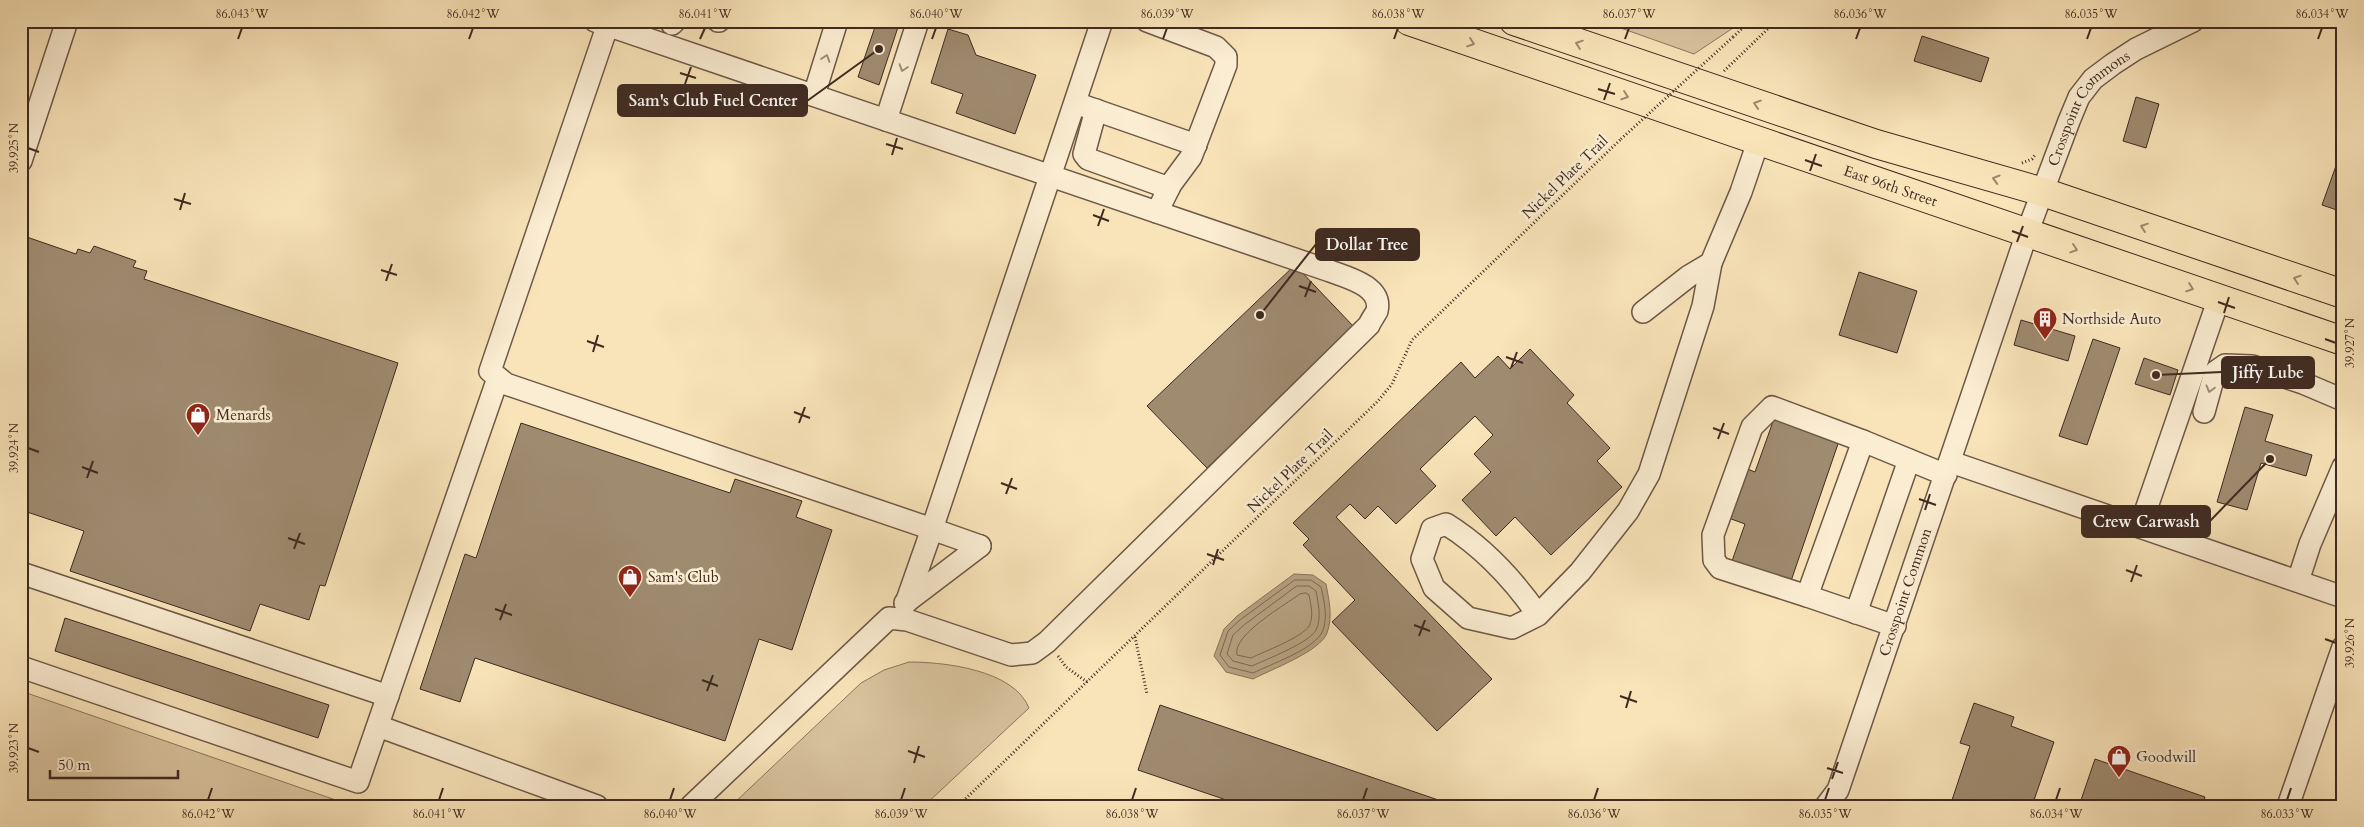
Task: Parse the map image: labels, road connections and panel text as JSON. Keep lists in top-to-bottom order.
{
  "streets": {
    "main road": ["East 96th Street"],
    "street": ["Crosspoint Commons", "Crosspoint Common"],
    "path": ["Nickel Plate Trail"]
  },
  "crossings": [
    ["Crosspoint Commons", "East 96th Street"],
    ["Crosspoint Commons", "Crosspoint Common"],
    ["East 96th Street", "Crosspoint Common"]
  ],
  "places": {
    "other": [
      "Sam's Club Fuel Center",
      "Dollar Tree",
      "Jiffy Lube",
      "Crew Carwash"
    ],
    "building": ["Northside Auto"],
    "shop": ["Menards", "Sam's Club", "Goodwill"]
  },
  "scale_bar": "50 m",
  "coordinates": [
    "86.043°W",
    "86.042°W",
    "86.041°W",
    "86.040°W",
    "86.039°W",
    "86.038°W",
    "86.037°W",
    "86.036°W",
    "86.035°W",
    "86.034°W",
    "39.925°N",
    "39.927°N",
    "39.924°N",
    "39.926°N",
    "39.923°N",
    "86.033°W"
  ]
}
